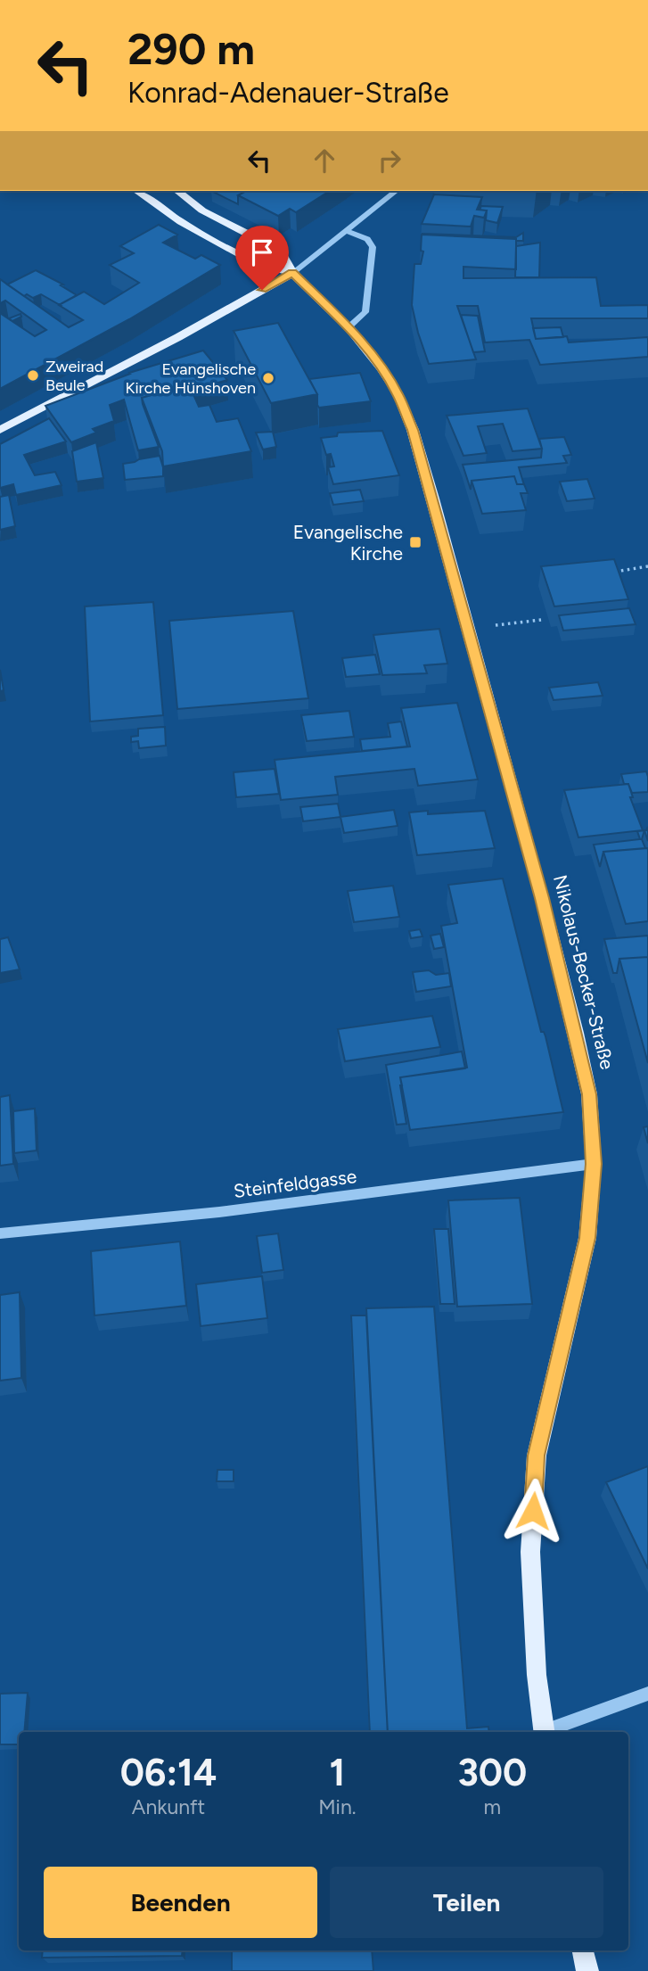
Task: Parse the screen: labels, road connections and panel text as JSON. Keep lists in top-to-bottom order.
{
  "streets": {
    "main road": ["Nikolaus-Becker-Straße"],
    "street": ["Steinfeldgasse"]
  },
  "crossings": [
    ["Nikolaus-Becker-Straße", "Steinfeldgasse"]
  ],
  "places": {
    "other": ["Zweirad Beule", "Evangelische Kirche Hünshoven"],
    "transit": ["Evangelische Kirche"]
  },
  "page": {
    "turn": ["290 m", "Konrad-Adenauer-Straße"],
    "eta": [
      "06:14",
      "Ankunft",
      "1",
      "Min.",
      "300",
      "m"
    ],
    "buttons": ["Beenden", "Teilen"]
  }
}
